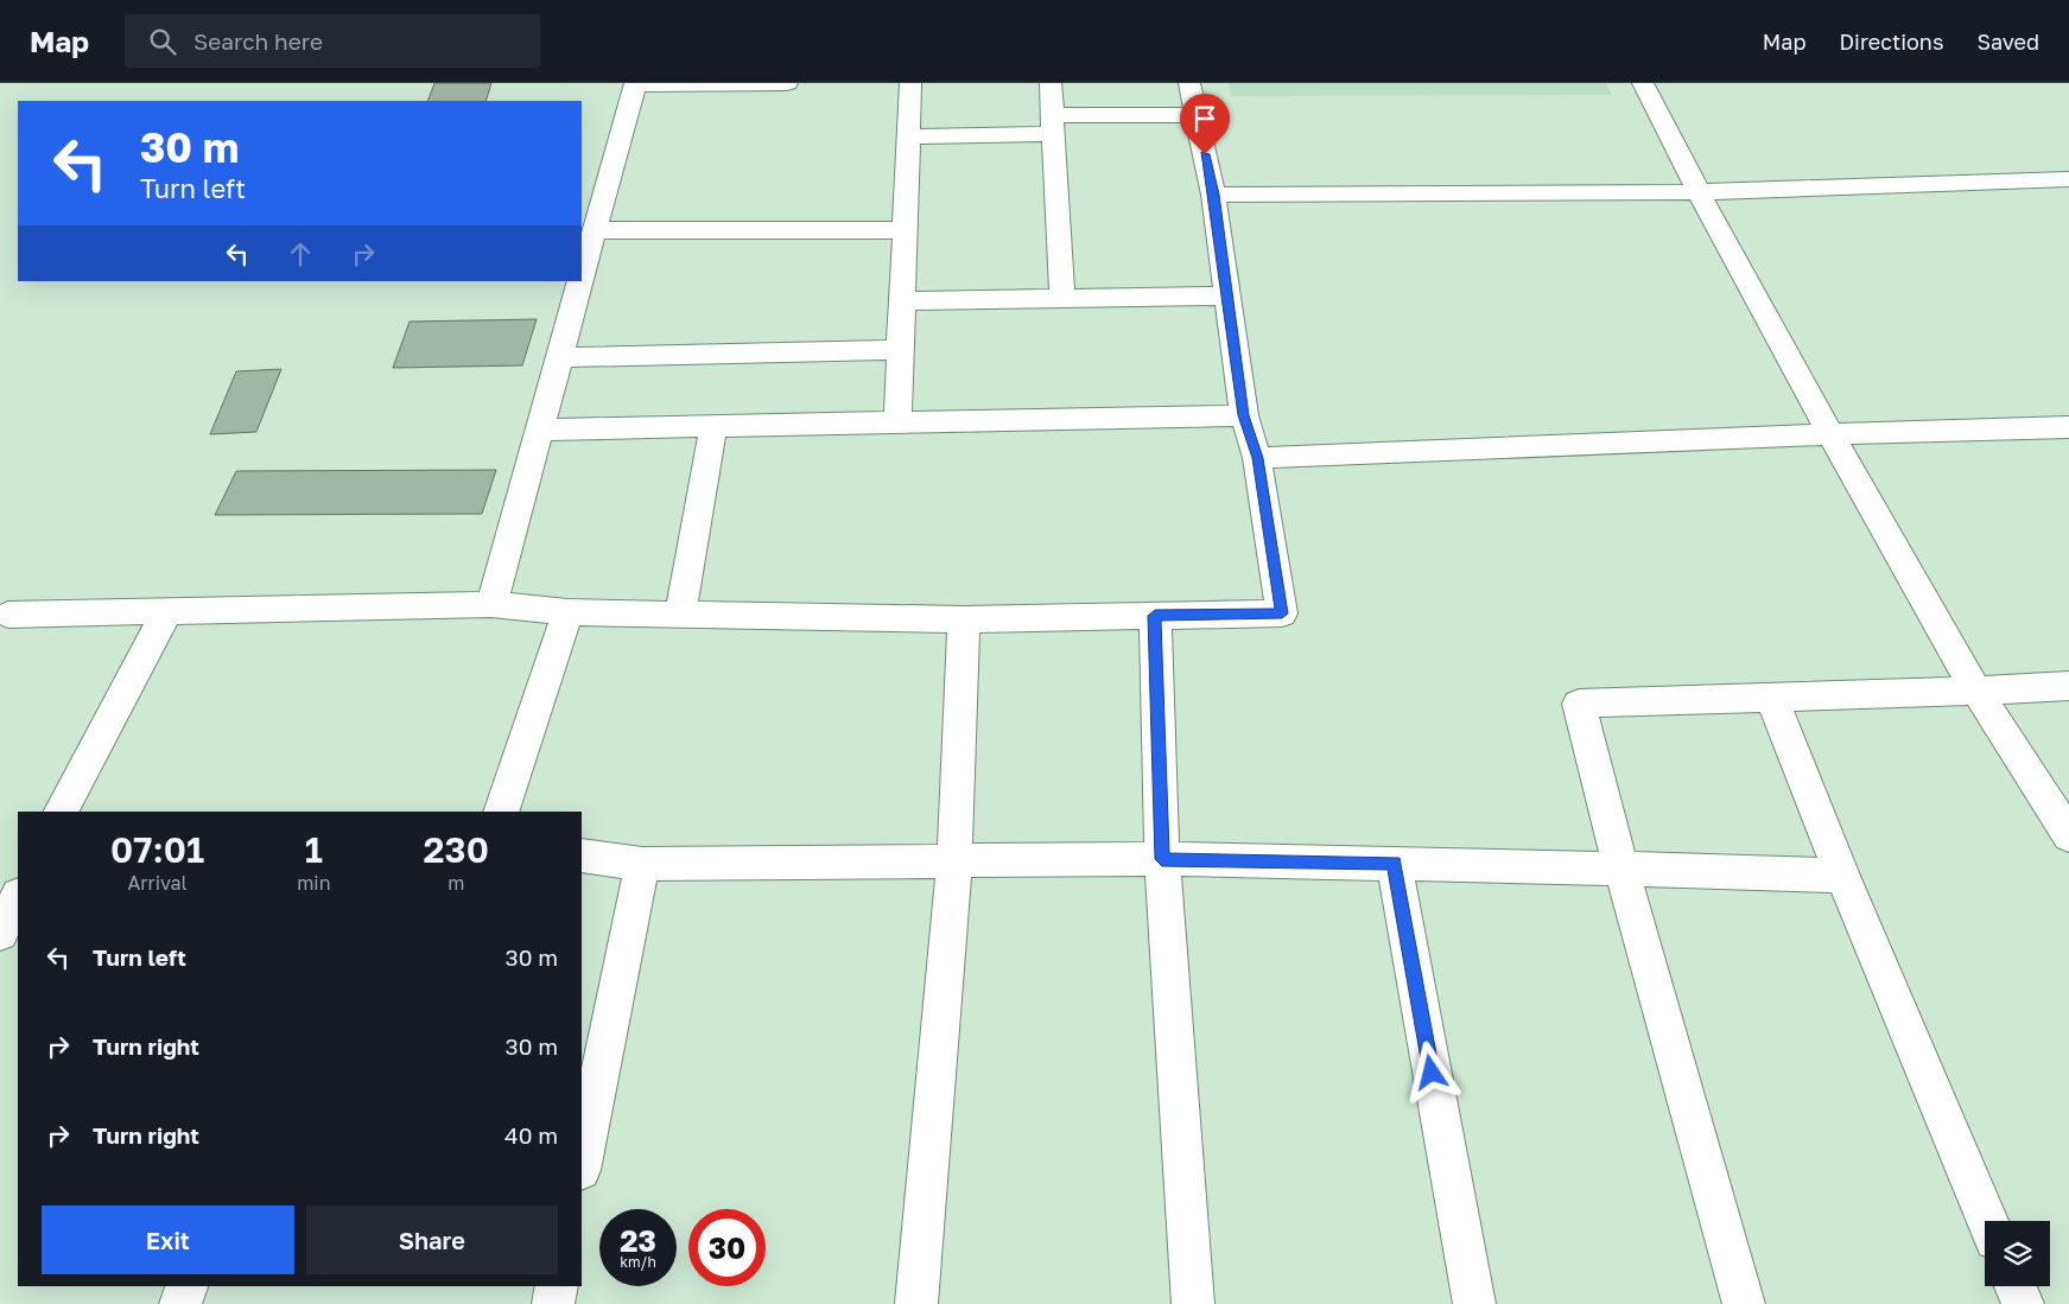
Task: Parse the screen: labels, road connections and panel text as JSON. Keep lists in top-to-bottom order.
{
  "page": {
    "header": "Map",
    "search": "Search here",
    "nav": ["Map", "Directions", "Saved"],
    "turn": ["30 m", "Turn left"],
    "eta": [
      "07:01",
      "Arrival",
      "1",
      "min",
      "230",
      "m"
    ],
    "list": [
      {
        "name": "Turn left",
        "value": "30 m"
      },
      {
        "name": "Turn right",
        "value": "30 m"
      },
      {
        "name": "Turn right",
        "value": "40 m"
      }
    ],
    "buttons": ["Exit", "Share"],
    "speed": "23 km/h",
    "limit": "30"
  }
}
